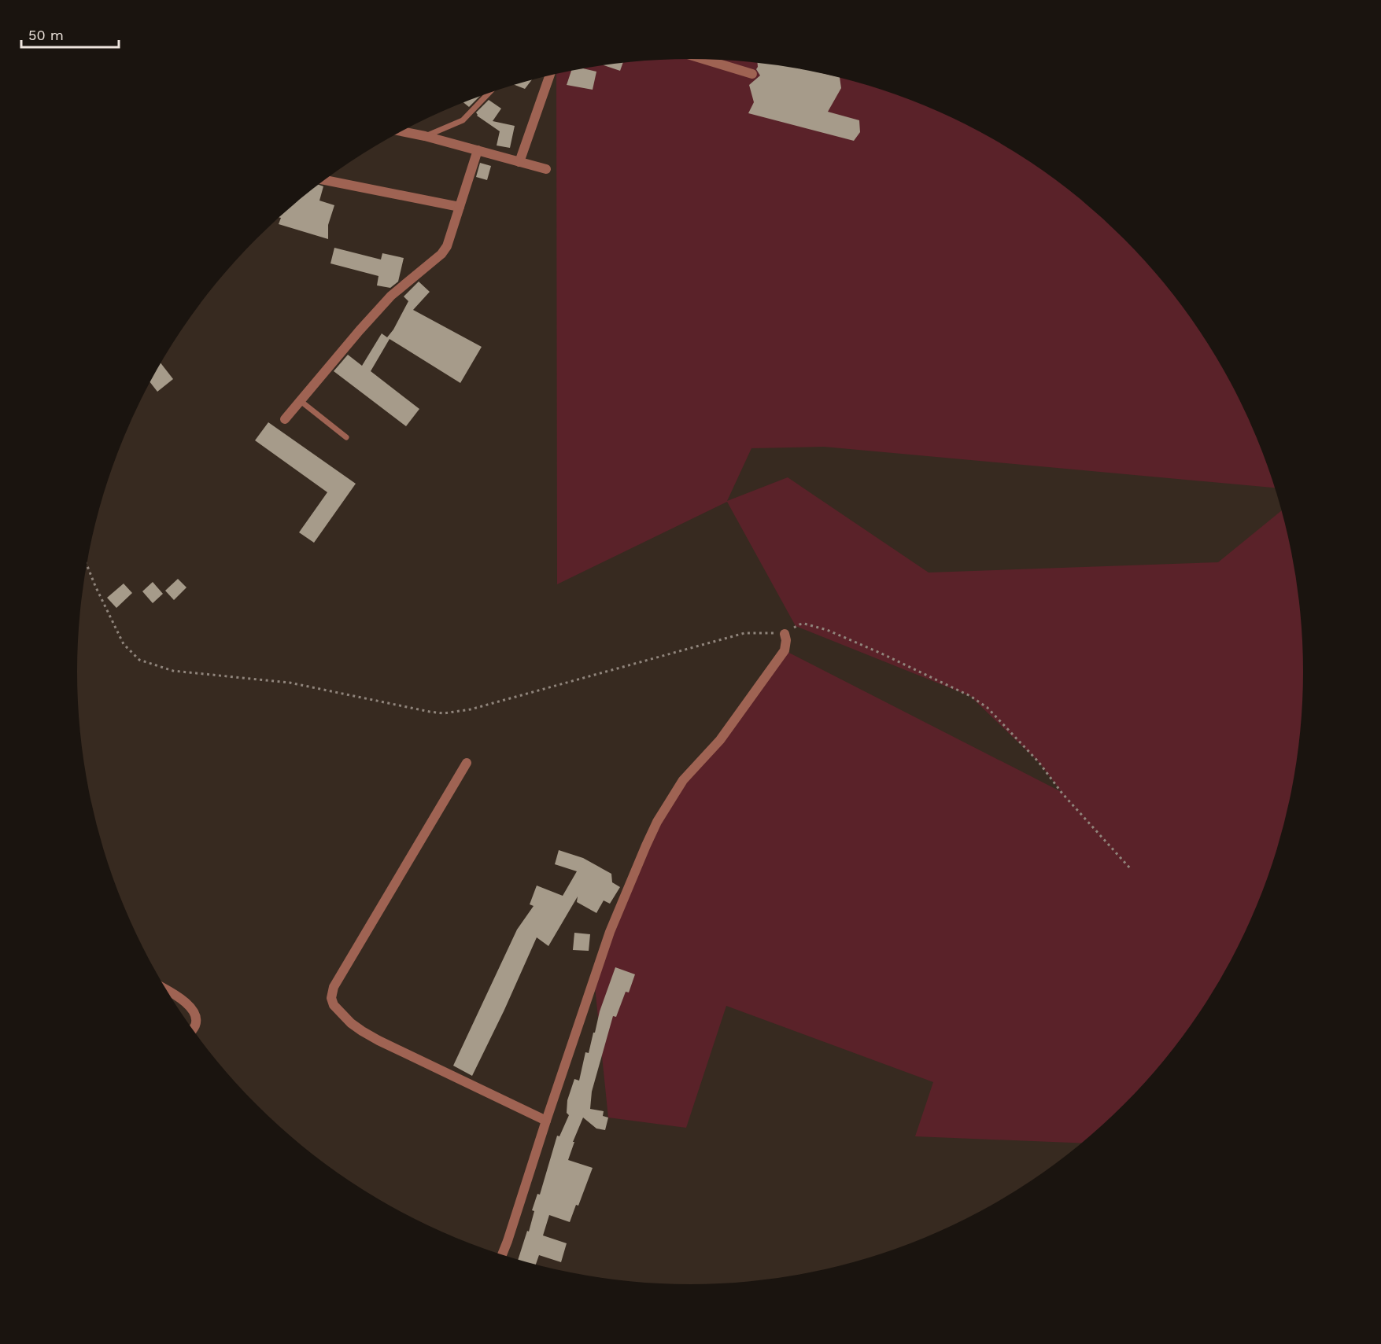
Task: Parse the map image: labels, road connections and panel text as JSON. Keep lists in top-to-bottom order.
{
  "scale_bar": "50 m"
}
